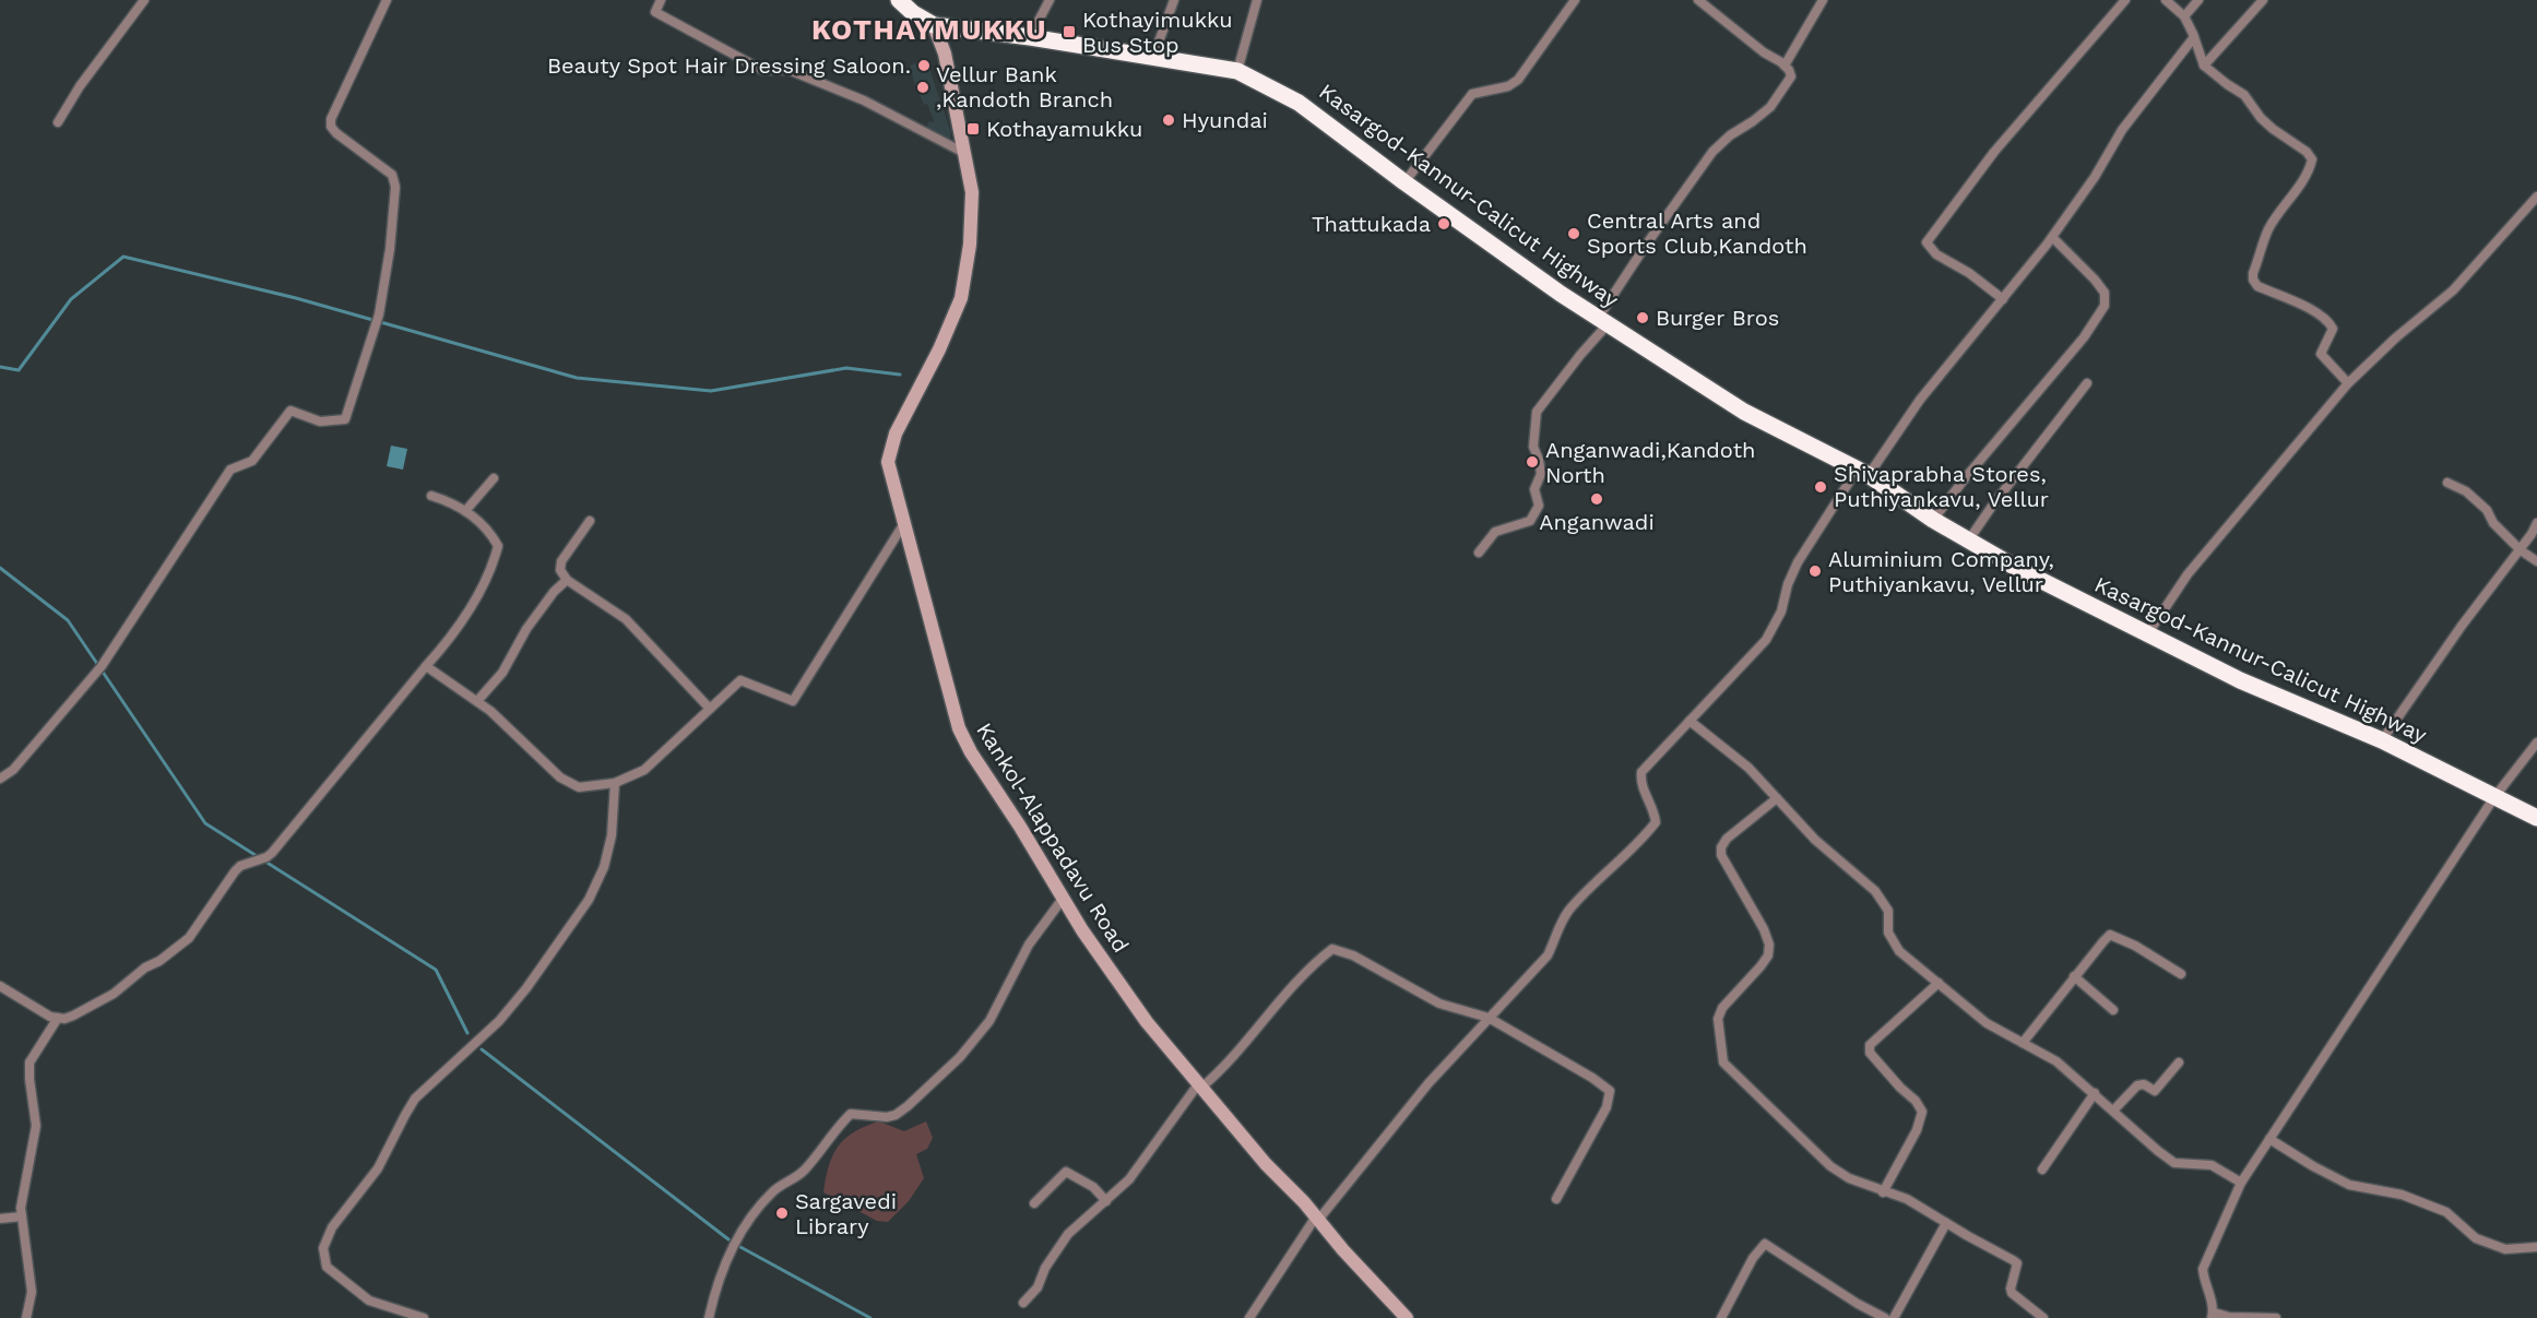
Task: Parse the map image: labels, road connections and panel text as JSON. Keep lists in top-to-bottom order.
{
  "streets": {
    "highway": ["Kasargod-Kannur-Calicut Highway"],
    "main road": ["Kankol-Alappadavu Road"]
  },
  "crossings": [
    ["Kasargod-Kannur-Calicut Highway", "Kankol-Alappadavu Road"]
  ],
  "districts": ["KOTHAYMUKKU"],
  "places": {
    "transit": ["Kothayimukku Bus Stop", "Kothayamukku"],
    "other": [
      "Beauty Spot Hair Dressing Saloon.",
      "Vellur Bank ,Kandoth Branch",
      "Hyundai",
      "Thattukada",
      "Central Arts and Sports Club,Kandoth",
      "Burger Bros",
      "Anganwadi,Kandoth North",
      "Shivaprabha Stores, Puthiyankavu, Vellur",
      "Anganwadi",
      "Aluminium Company, Puthiyankavu, Vellur",
      "Sargavedi Library"
    ]
  }
}
